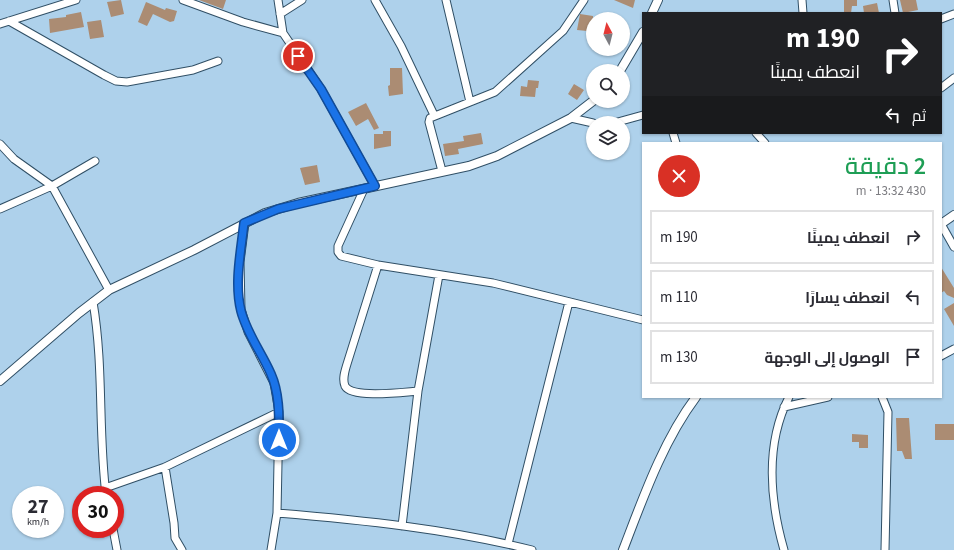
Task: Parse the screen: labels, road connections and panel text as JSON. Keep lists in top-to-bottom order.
{
  "north": "top",
  "page": {
    "turn": ["190 m", "انعطف يمينًا"],
    "then": "ثم",
    "heading": ["2 دقيقة", "430 m · 13:32"],
    "list": [
      {
        "name": "انعطف يمينًا",
        "value": "190 m"
      },
      {
        "name": "انعطف يسارًا",
        "value": "110 m"
      },
      {
        "name": "الوصول إلى الوجهة",
        "value": "130 m"
      }
    ],
    "speed": "27 km/h",
    "limit": "30"
  }
}
